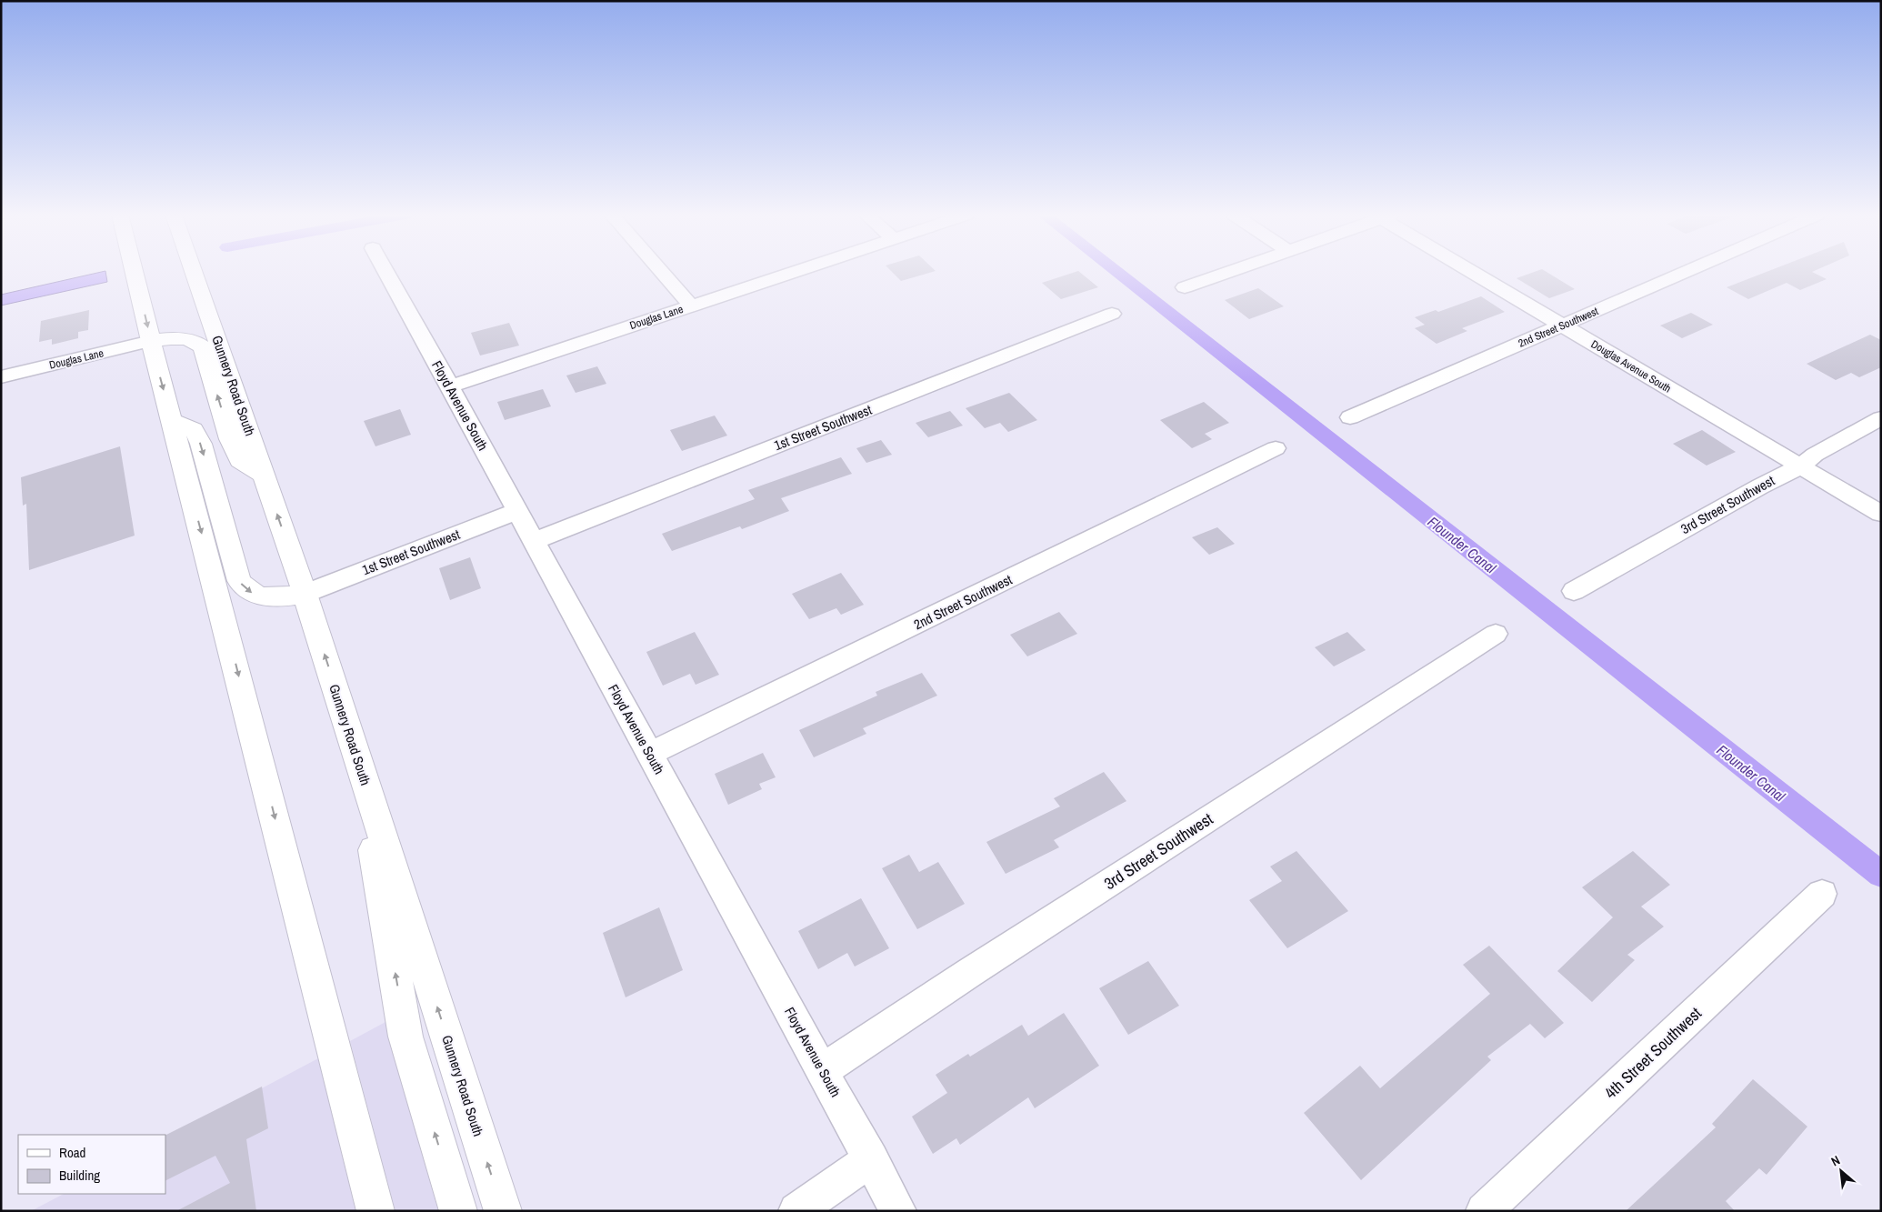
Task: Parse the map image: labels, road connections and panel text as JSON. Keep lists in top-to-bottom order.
{
  "streets": {
    "main road": ["Gunnery Road South"],
    "street": [
      "Douglas Lane",
      "2nd Street Southwest",
      "Douglas Avenue South",
      "Floyd Avenue South",
      "1st Street Southwest",
      "3rd Street Southwest",
      "4th Street Southwest"
    ]
  },
  "crossings": [
    ["Douglas Lane", "Floyd Avenue South"],
    ["2nd Street Southwest", "Douglas Avenue South"],
    ["2nd Street Southwest", "Floyd Avenue South"],
    ["Douglas Avenue South", "3rd Street Southwest"],
    ["Gunnery Road South", "1st Street Southwest"],
    ["Floyd Avenue South", "1st Street Southwest"],
    ["Floyd Avenue South", "3rd Street Southwest"]
  ],
  "water": ["Flounder Canal"],
  "legend": ["Road", "Building"],
  "north": "top left"
}
